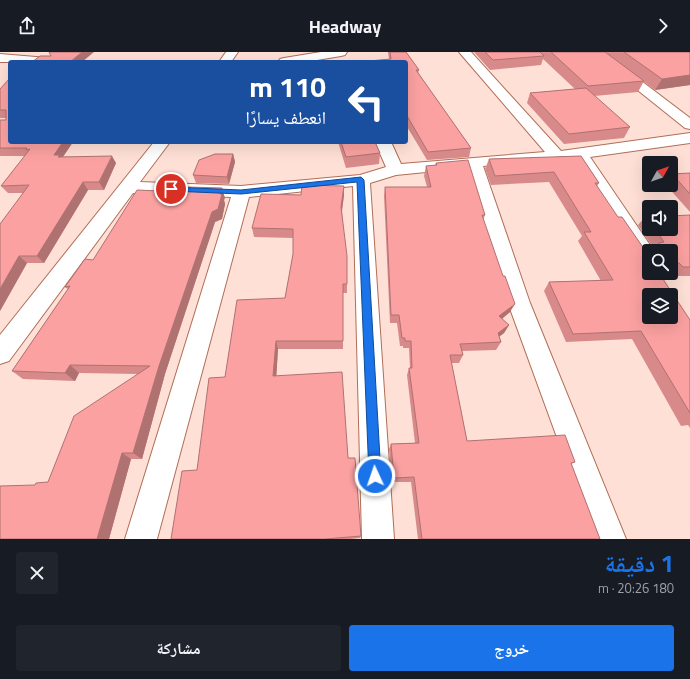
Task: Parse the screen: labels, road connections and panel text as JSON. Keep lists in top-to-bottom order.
{
  "north": "top right",
  "page": {
    "header": "Headway",
    "turn": ["110 m", "انعطف يسارًا"],
    "heading": ["1 دقيقة", "180 m · 20:26"],
    "buttons": ["خروج", "مشاركة"]
  }
}
